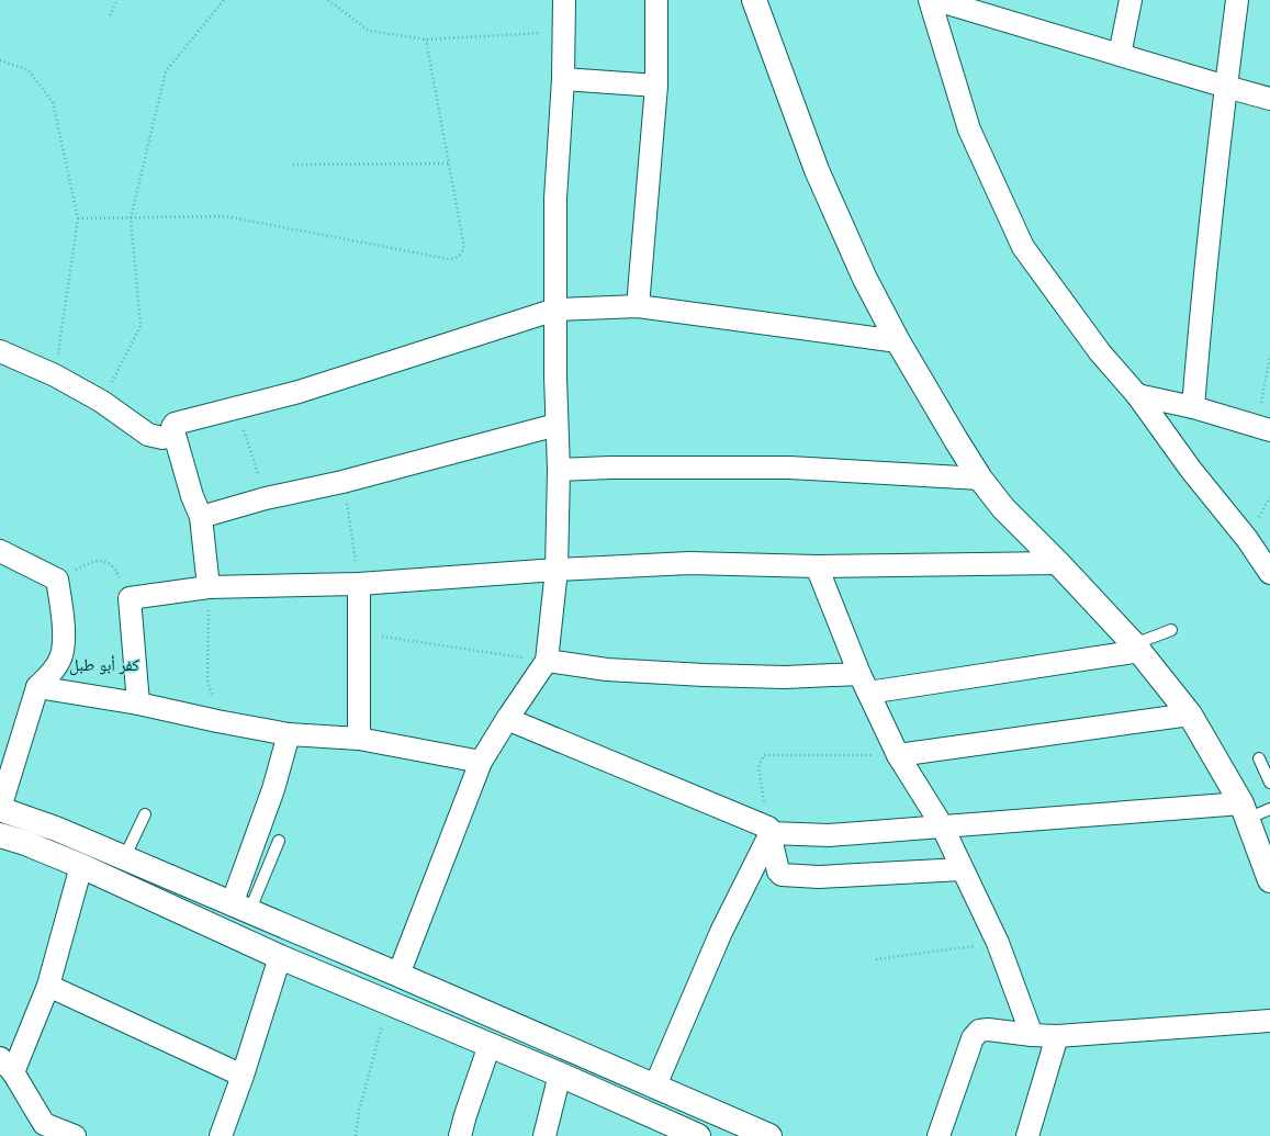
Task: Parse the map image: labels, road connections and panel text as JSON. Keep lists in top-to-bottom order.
{
  "districts": ["كفر أبو طبل"]
}
